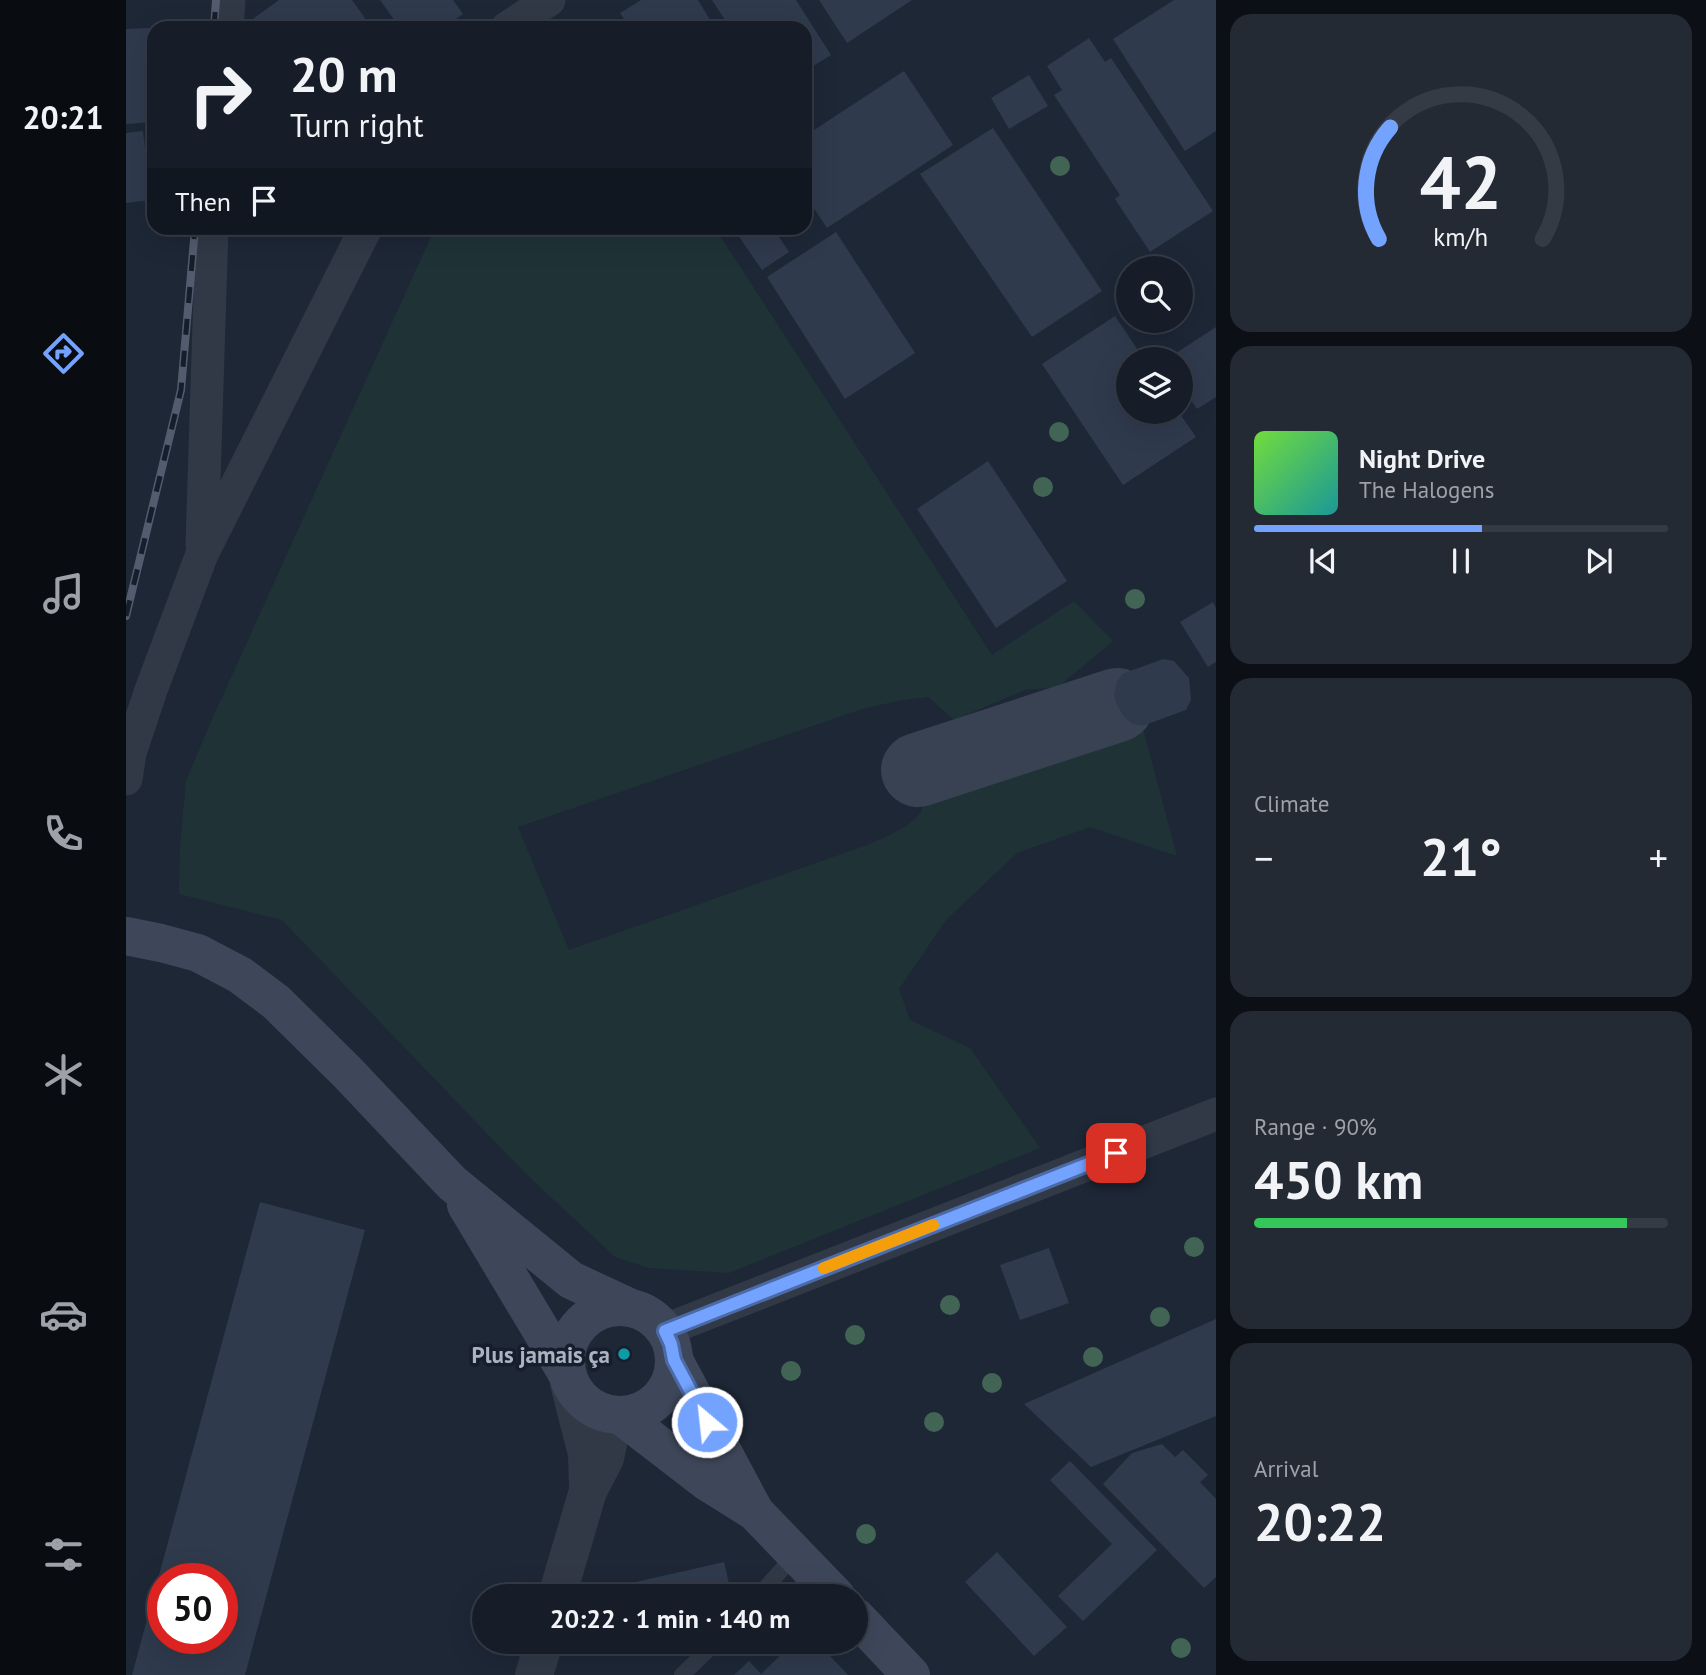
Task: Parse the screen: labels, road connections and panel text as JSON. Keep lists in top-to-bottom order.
{
  "places": ["Plus jamais ça"],
  "page": {
    "tabs": "20:21",
    "turn": ["20 m", "Turn right"],
    "then": "Then",
    "song": ["Night Drive", "The Halogens"],
    "tile": [
      "Climate",
      ["Range · 90%", "450 km"],
      ["Arrival", "20:22"]
    ],
    "heat": ["−", "21°", "+"],
    "limit": "50",
    "trip": "20:22 · 1 min · 140 m",
    "gauge": ["42", "km/h"]
  }
}
